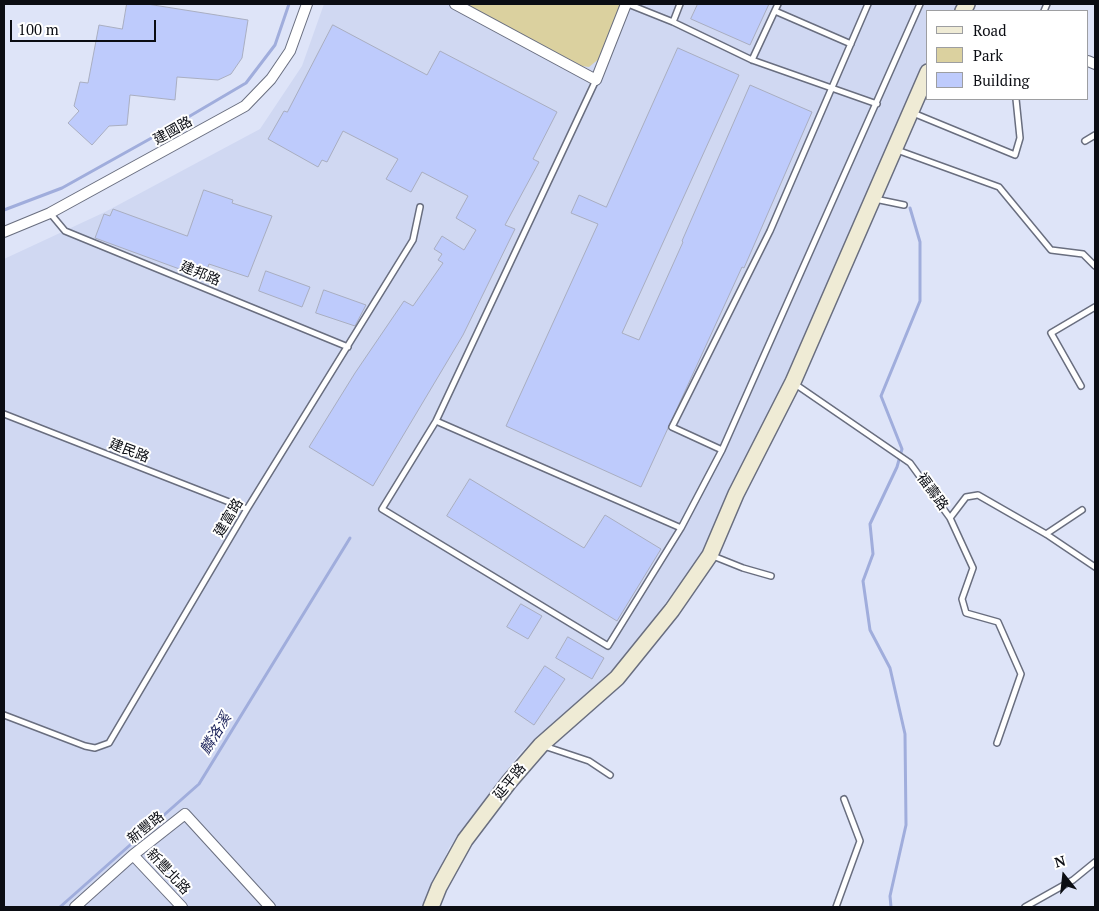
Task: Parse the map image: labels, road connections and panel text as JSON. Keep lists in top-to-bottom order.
{
  "streets": {
    "street": [
      "建國路",
      "延平路",
      "新豐路",
      "新豐北路"
    ],
    "lane": [
      "建邦路",
      "建民路",
      "福壽路",
      "建富路"
    ]
  },
  "crossings": [
    ["建國路", "建邦路"],
    ["建邦路", "建富路"],
    ["建民路", "建富路"],
    ["新豐路", "新豐北路"]
  ],
  "water": ["麟洛溪"],
  "legend": ["Road", "Park", "Building"],
  "scale_bar": "100 m",
  "north": "top"
}
